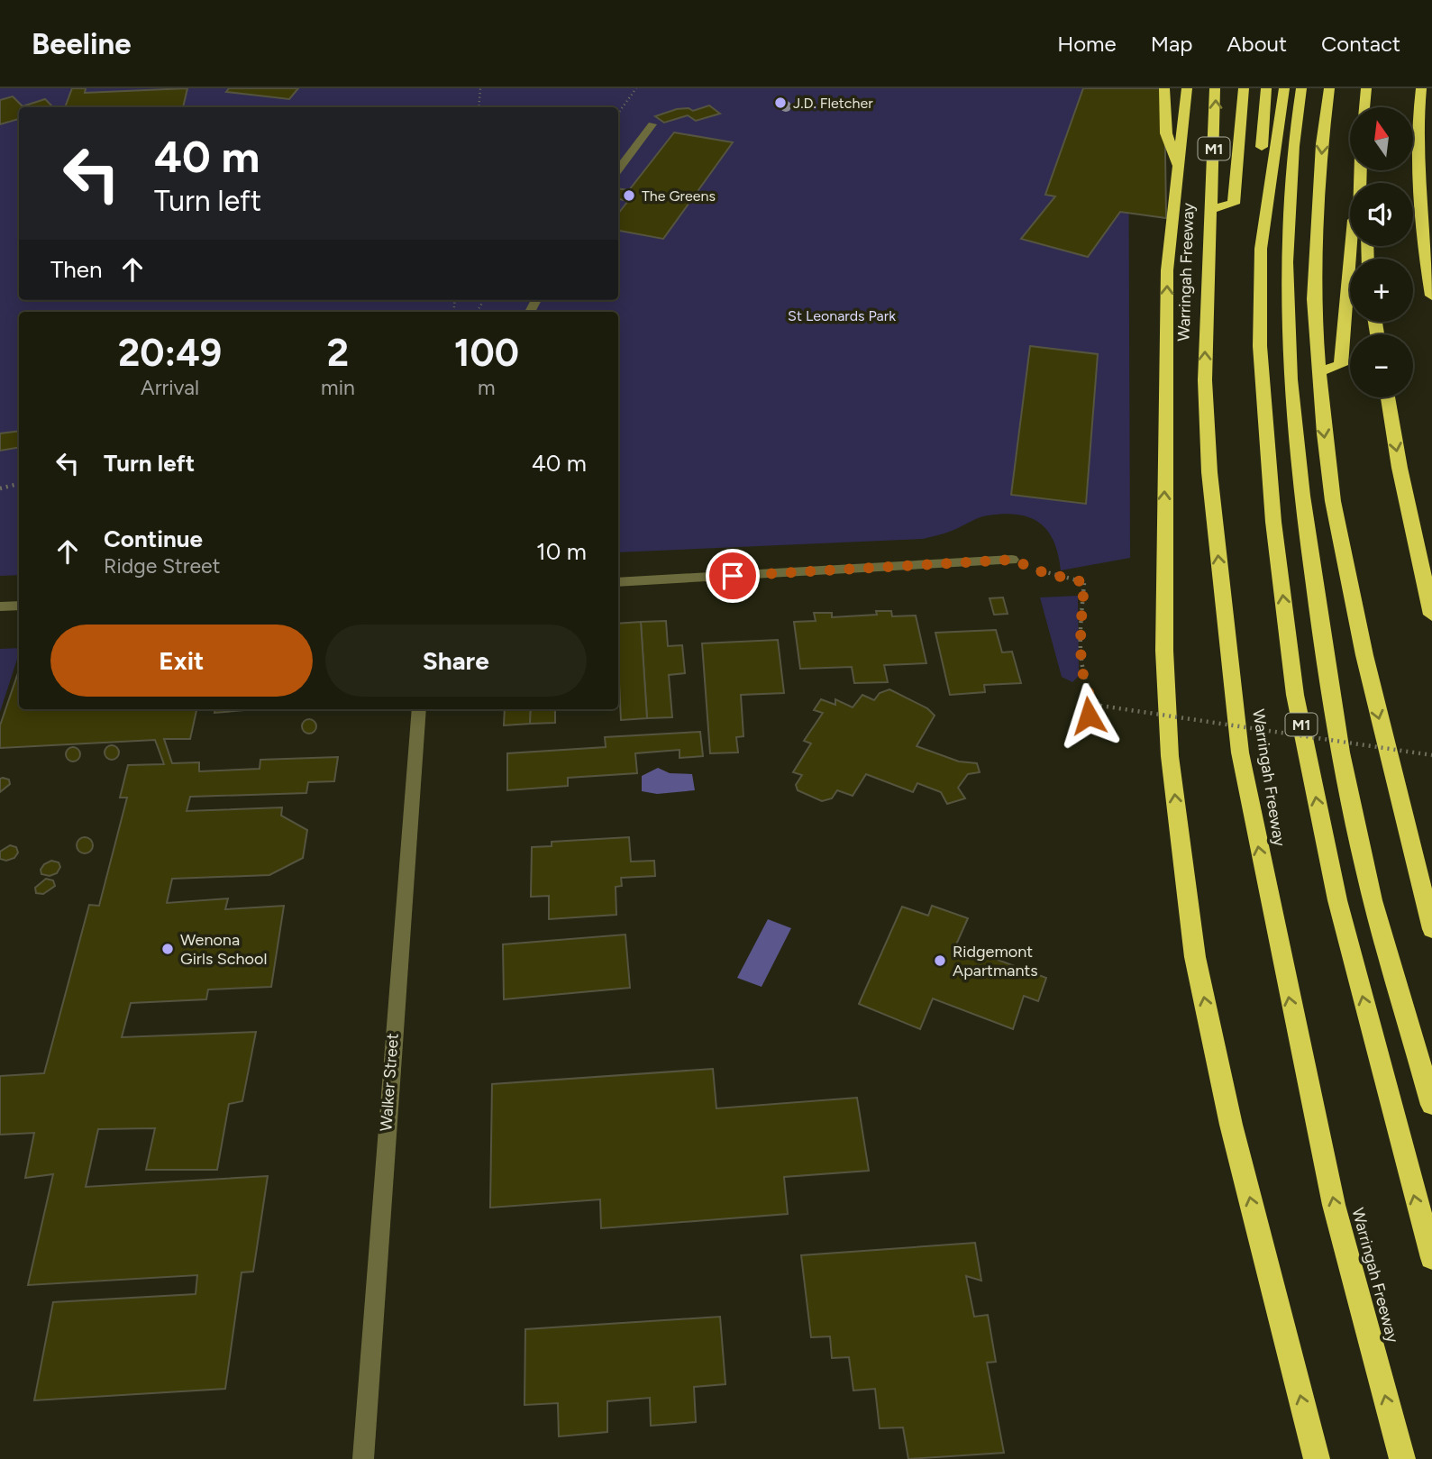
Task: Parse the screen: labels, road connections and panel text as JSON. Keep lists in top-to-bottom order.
{
  "streets": {
    "highway": ["M1", "Warringah Freeway"],
    "street": ["Walker Street"]
  },
  "parks": ["St Leonards Park"],
  "places": [
    "J.D. Fletcher",
    "The Greens",
    "Wenona Girls School",
    "Ridgemont Apartmants"
  ],
  "north": "top",
  "page": {
    "header": "Beeline",
    "nav": [
      "Home",
      "Map",
      "About",
      "Contact"
    ],
    "map_buttons": ["+", "−"],
    "turn": ["40 m", "Turn left"],
    "then": "Then",
    "eta": [
      "20:49",
      "Arrival",
      "2",
      "min",
      "100",
      "m"
    ],
    "list": [
      {
        "name": "Turn left",
        "value": "40 m"
      },
      {
        "name": "Continue",
        "note": "Ridge Street",
        "value": "10 m"
      }
    ],
    "buttons": ["Exit", "Share"]
  }
}
